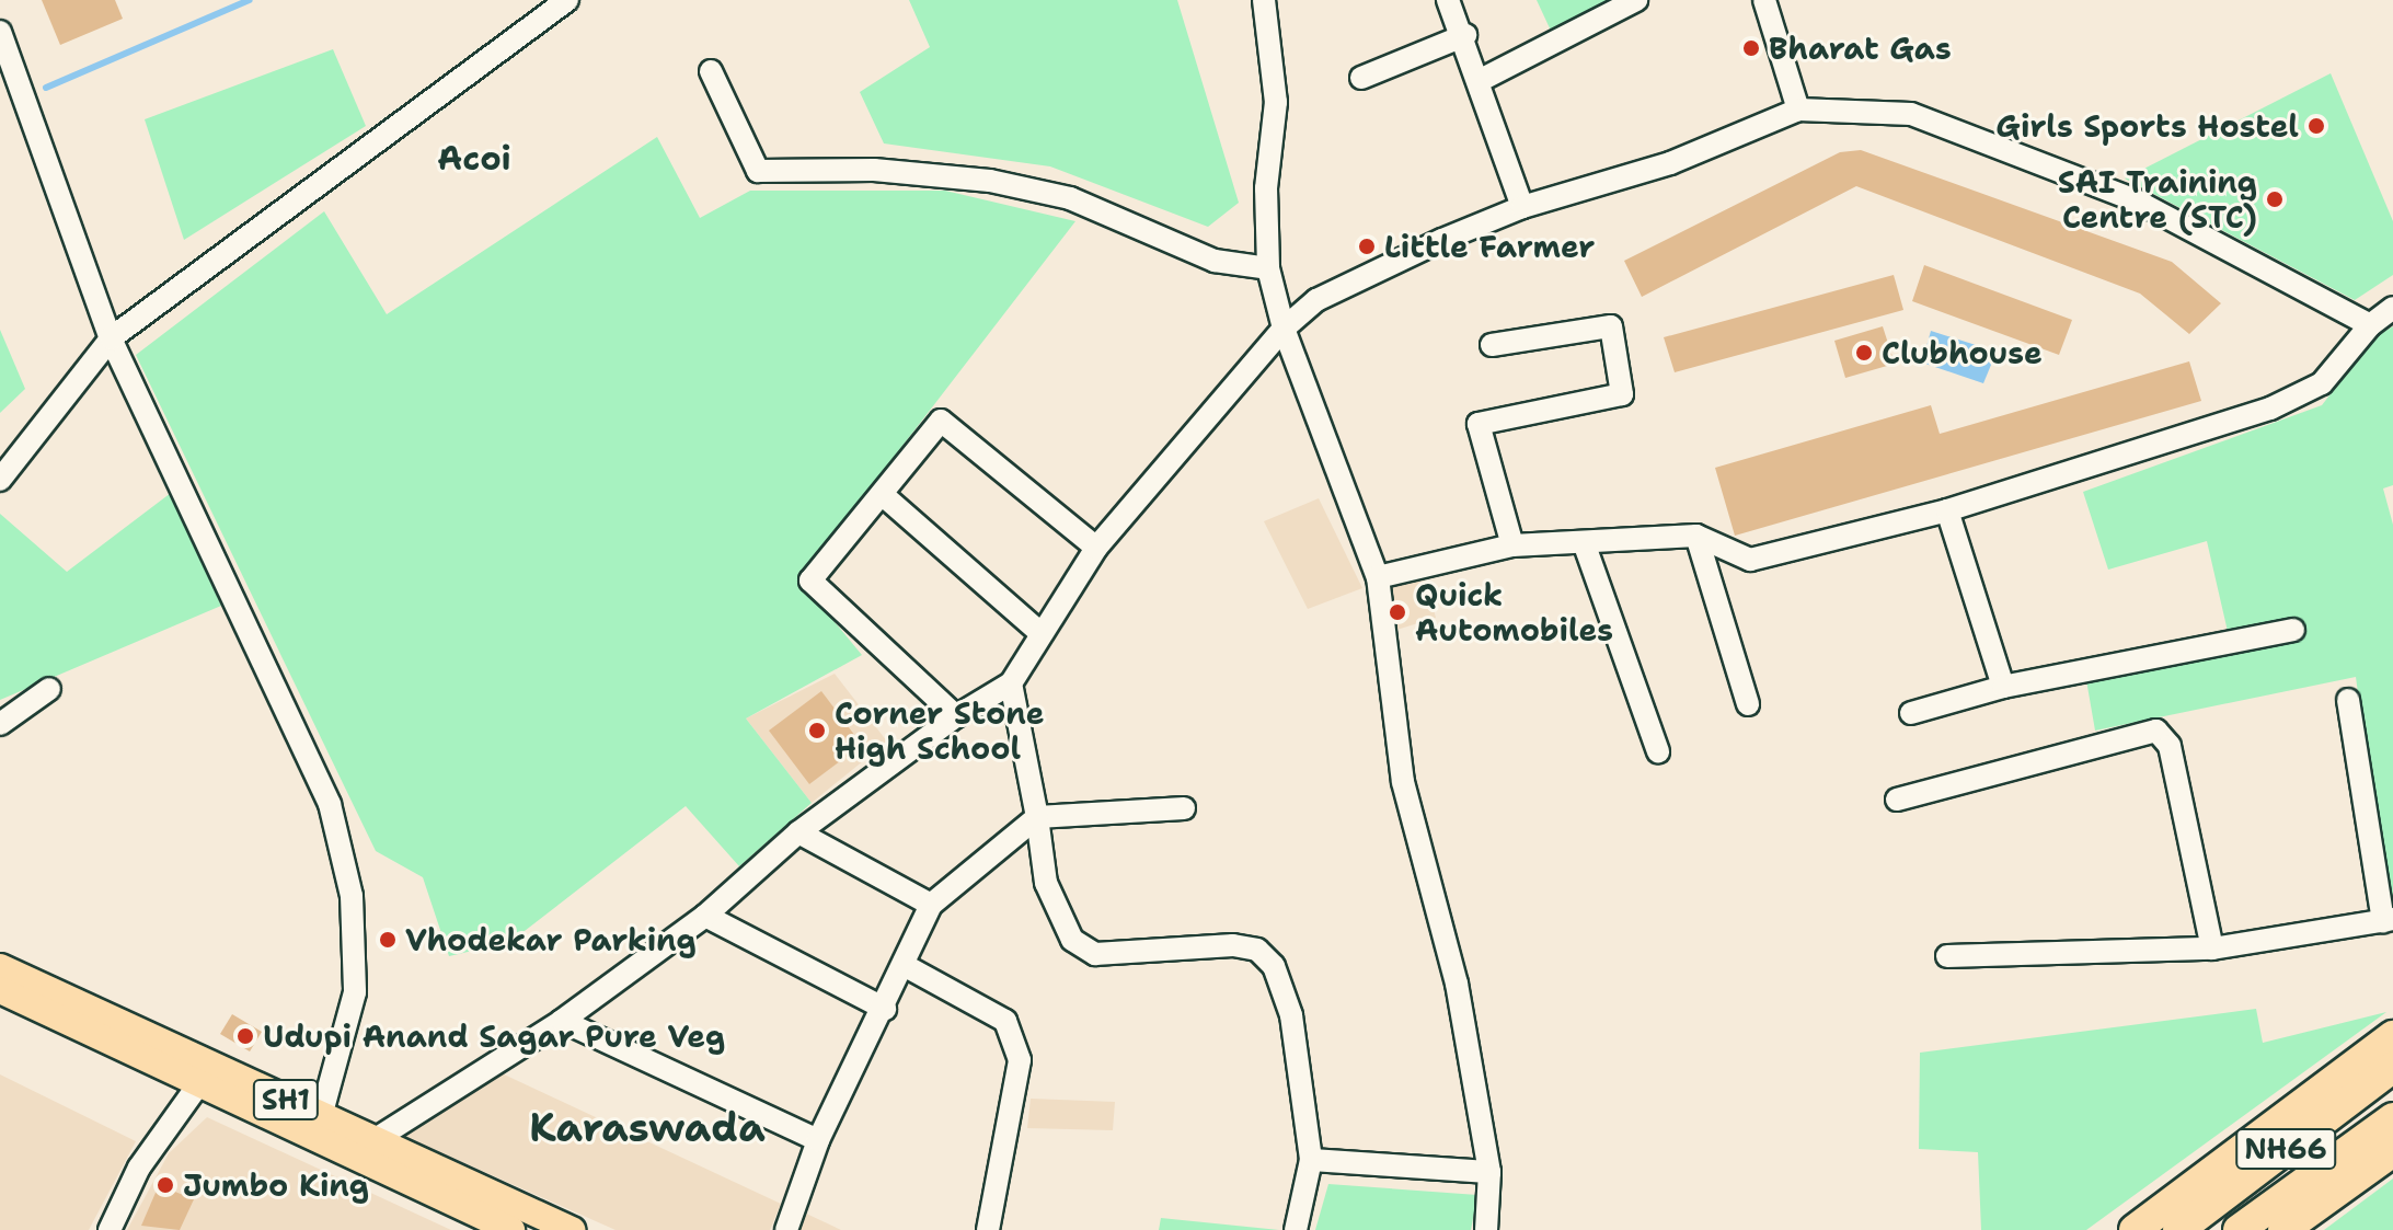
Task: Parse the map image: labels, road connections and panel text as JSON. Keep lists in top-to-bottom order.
{
  "streets": {
    "highway": ["NH66"],
    "main road": ["SH1"]
  },
  "districts": ["Acoi", "Karaswada"],
  "places": [
    "Bharat Gas",
    "Girls Sports Hostel",
    "SAI Training Centre (STC)",
    "Little Farmer",
    "Clubhouse",
    "Quick Automobiles",
    "Corner Stone High School",
    "Vhodekar Parking",
    "Udupi Anand Sagar Pure Veg",
    "Jumbo King"
  ]
}
